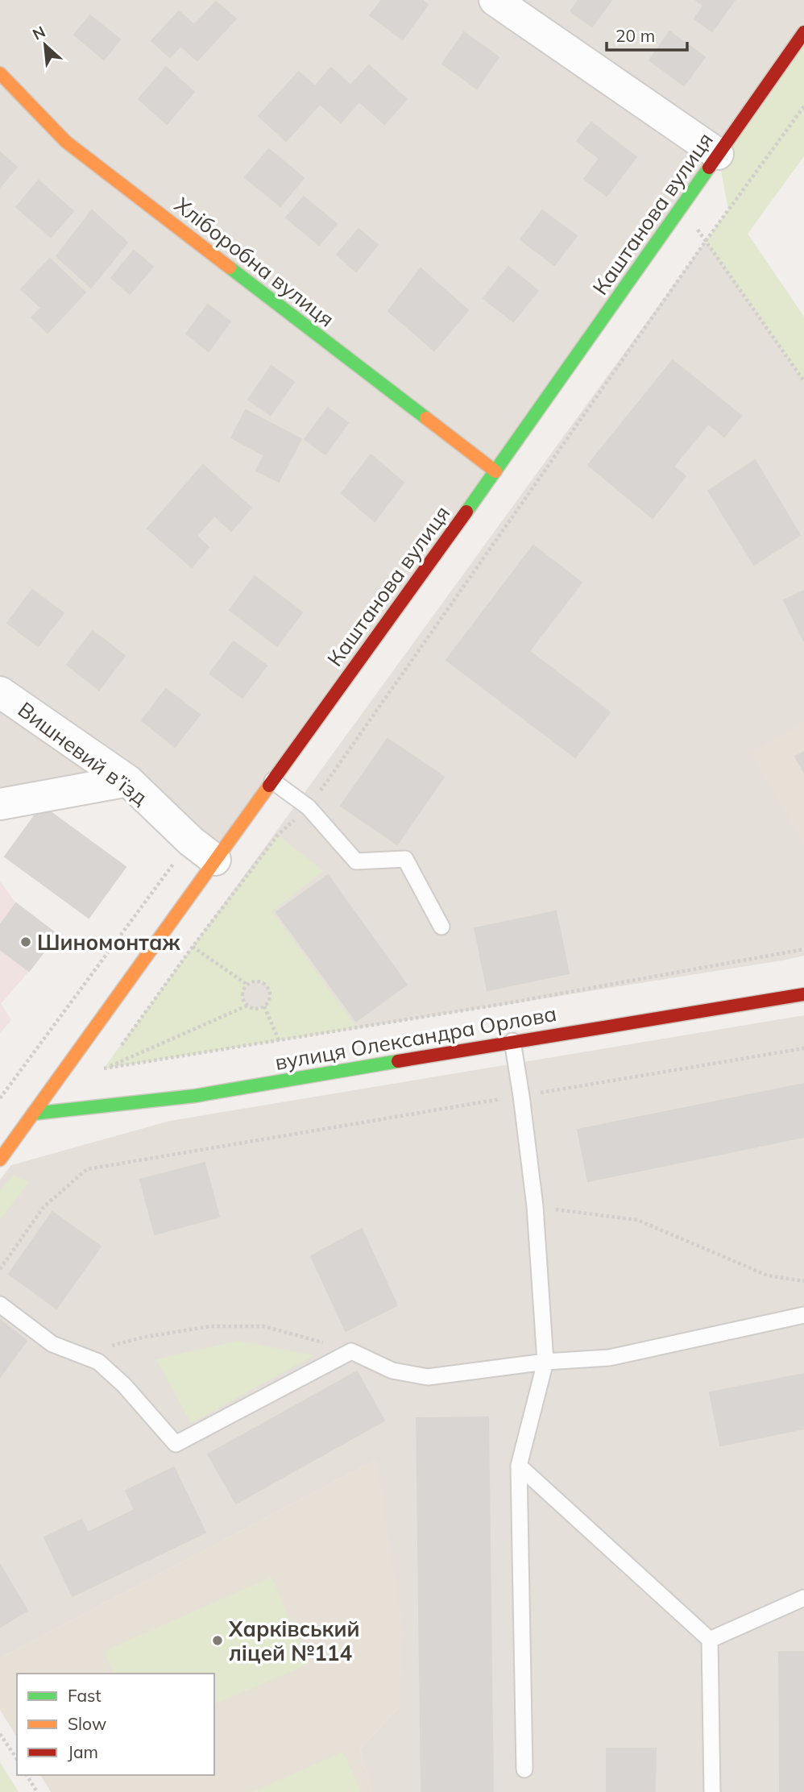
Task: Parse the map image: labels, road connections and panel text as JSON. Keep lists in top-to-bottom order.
{
  "streets": {
    "street": [
      "Каштанова вулиця",
      "Хліборобна вулиця",
      "Вишневий в’їзд",
      "вулиця Олександра Орлова"
    ]
  },
  "crossings": [
    ["Каштанова вулиця", "Хліборобна вулиця"],
    ["Каштанова вулиця", "Вишневий в’їзд"],
    ["Каштанова вулиця", "вулиця Олександра Орлова"]
  ],
  "places": ["Шиномонтаж", "Харківський ліцей №114"],
  "legend": ["Fast", "Slow", "Jam"],
  "scale_bar": "20 m",
  "north": "top left"
}
